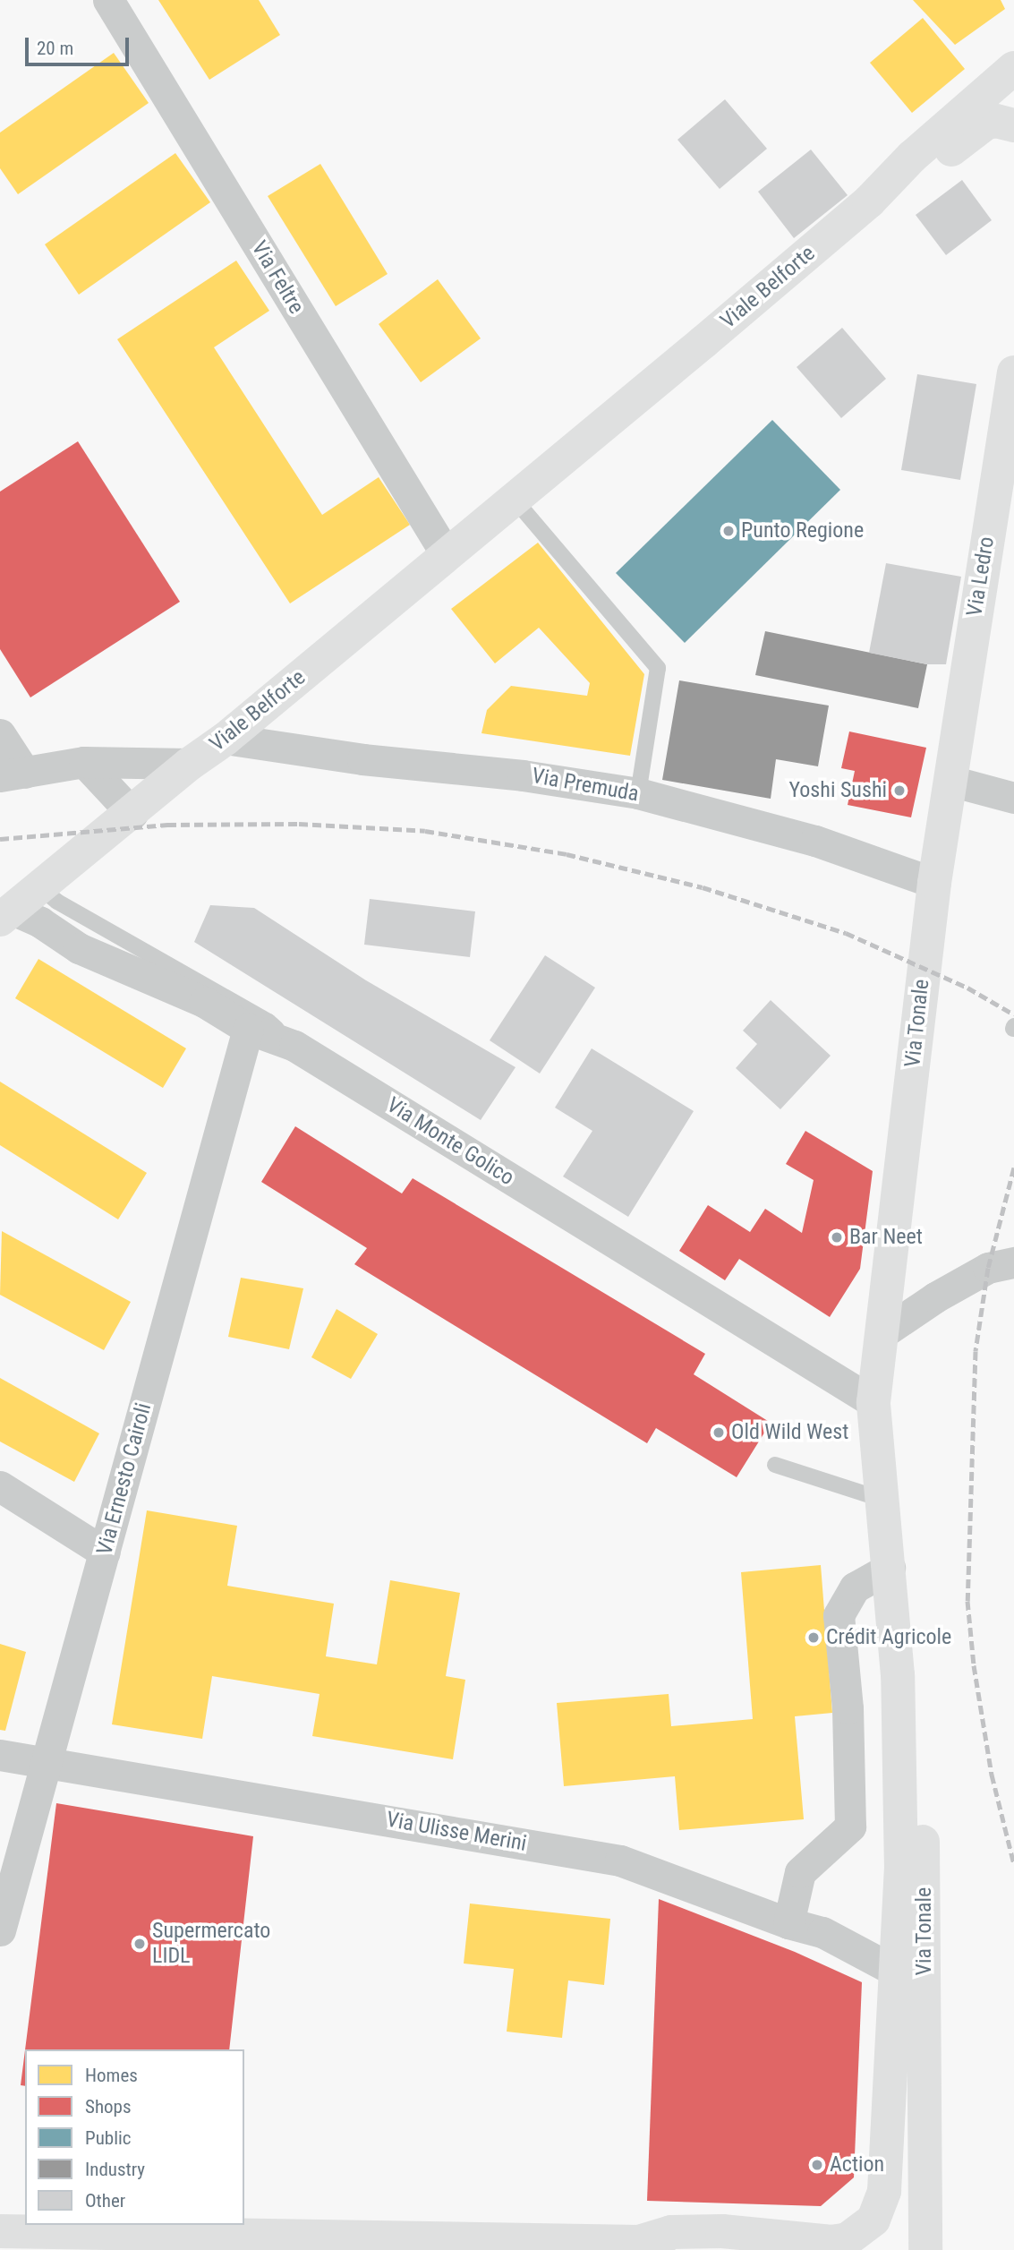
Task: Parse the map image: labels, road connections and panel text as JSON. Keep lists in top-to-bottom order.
{
  "streets": {
    "main road": ["Viale Belforte", "Via Ledro", "Via Tonale"],
    "street": [
      "Via Feltre",
      "Via Premuda",
      "Via Monte Golico",
      "Via Ernesto Cairoli",
      "Via Ulisse Merini"
    ]
  },
  "crossings": [
    ["Via Feltre", "Viale Belforte"],
    ["Viale Belforte", "Via Premuda"],
    ["Viale Belforte", "Via Monte Golico"],
    ["Via Ledro", "Via Tonale"],
    ["Via Premuda", "Via Tonale"],
    ["Via Tonale", "Via Monte Golico"],
    ["Via Tonale", "Via Ulisse Merini"],
    ["Via Monte Golico", "Via Ernesto Cairoli"],
    ["Via Ernesto Cairoli", "Via Ulisse Merini"]
  ],
  "places": [
    "Punto Regione",
    "Yoshi Sushi",
    "Bar Neet",
    "Old Wild West",
    "Crédit Agricole",
    "Supermercato LIDL",
    "Action"
  ],
  "legend": [
    "Homes",
    "Shops",
    "Public",
    "Industry",
    "Other"
  ],
  "scale_bar": "20 m"
}
